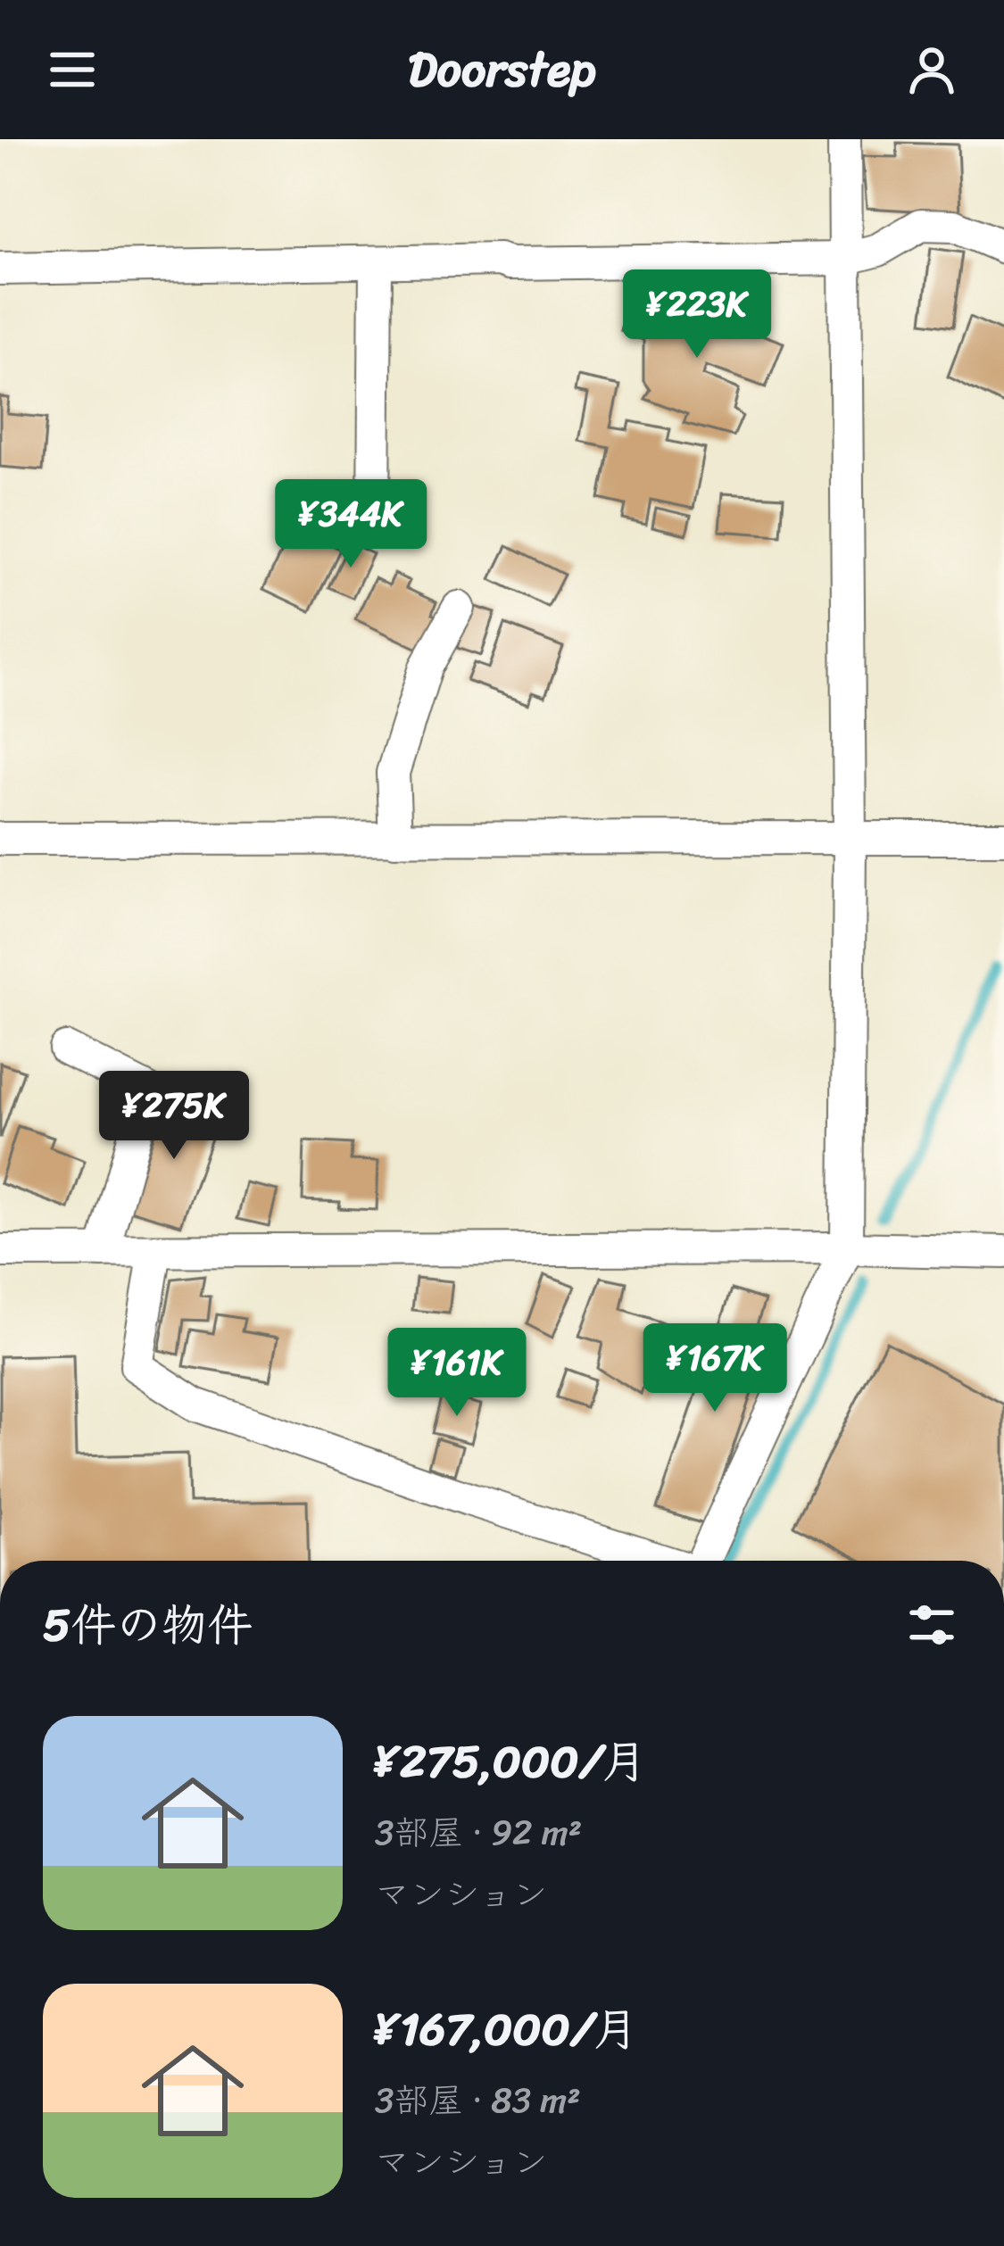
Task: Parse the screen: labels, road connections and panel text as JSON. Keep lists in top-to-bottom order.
{
  "page": {
    "header": "Doorstep",
    "price": [
      "¥223K",
      "¥344K",
      "¥275K",
      "¥167K",
      "¥161K"
    ],
    "heading": "5件の物件",
    "list": [
      {
        "name": "¥275,000/月",
        "note": "3部屋 · 92 m² · マンション"
      },
      {
        "name": "¥167,000/月",
        "note": "3部屋 · 83 m² · マンション"
      }
    ]
  }
}
